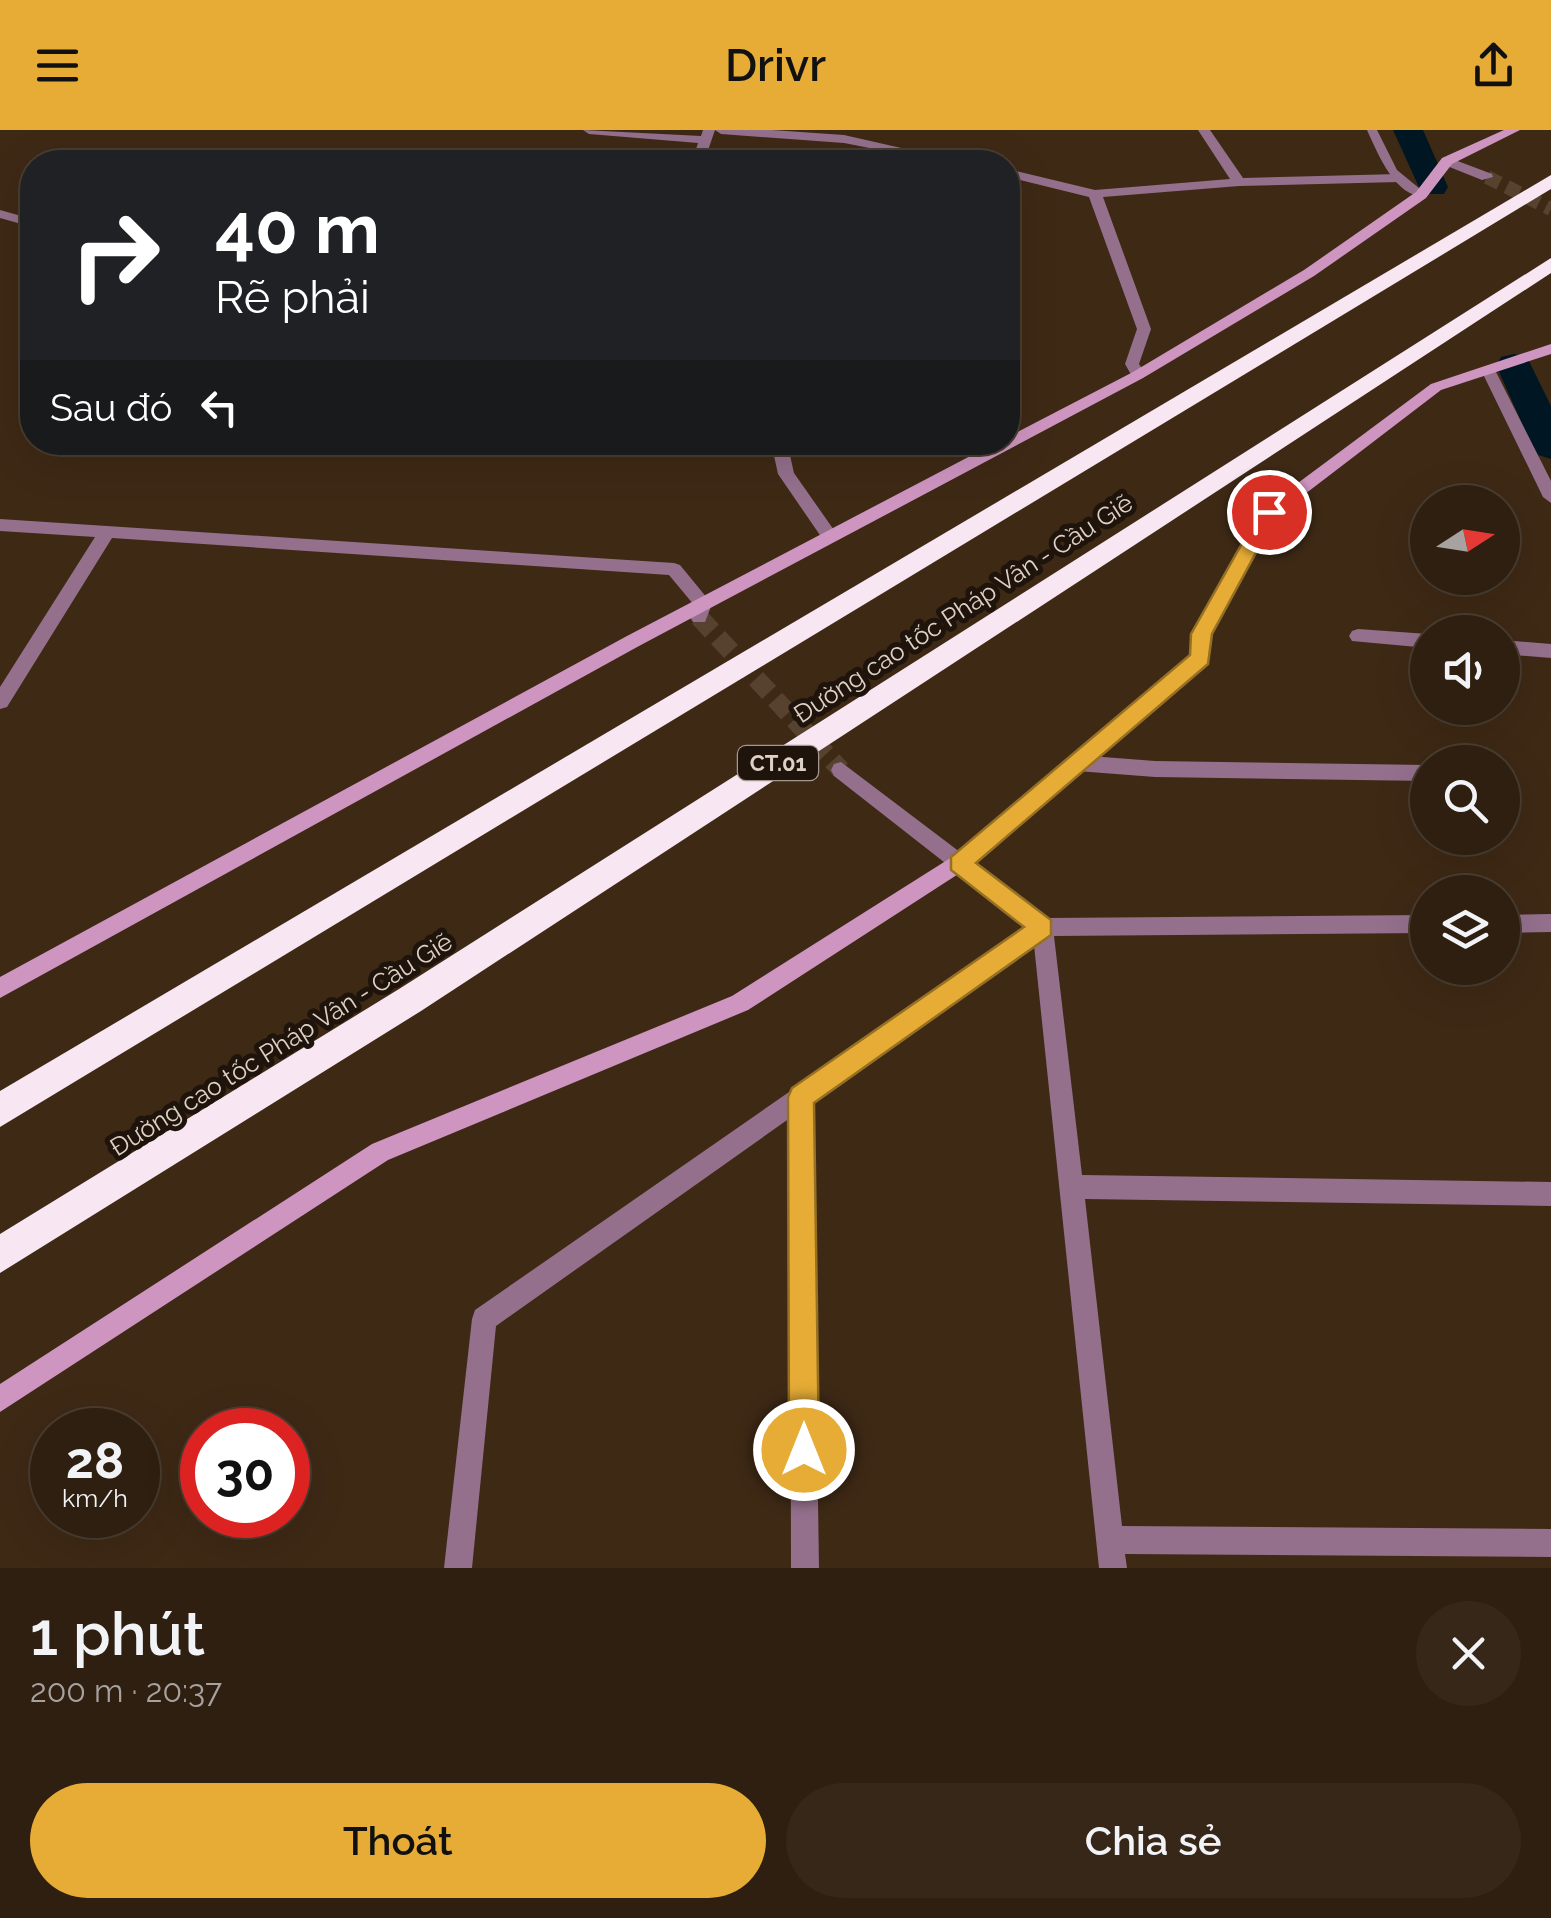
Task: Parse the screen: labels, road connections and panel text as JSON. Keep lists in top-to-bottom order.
{
  "streets": {
    "highway": ["Đường cao tốc Pháp Vân - Cầu Giẽ", "CT.01"]
  },
  "north": "right",
  "page": {
    "header": "Drivr",
    "turn": ["40 m", "Rẽ phải"],
    "then": "Sau đó",
    "speed": "28 km/h",
    "limit": "30",
    "heading": ["1 phút", "200 m · 20:37"],
    "buttons": ["Thoát", "Chia sẻ"]
  }
}
